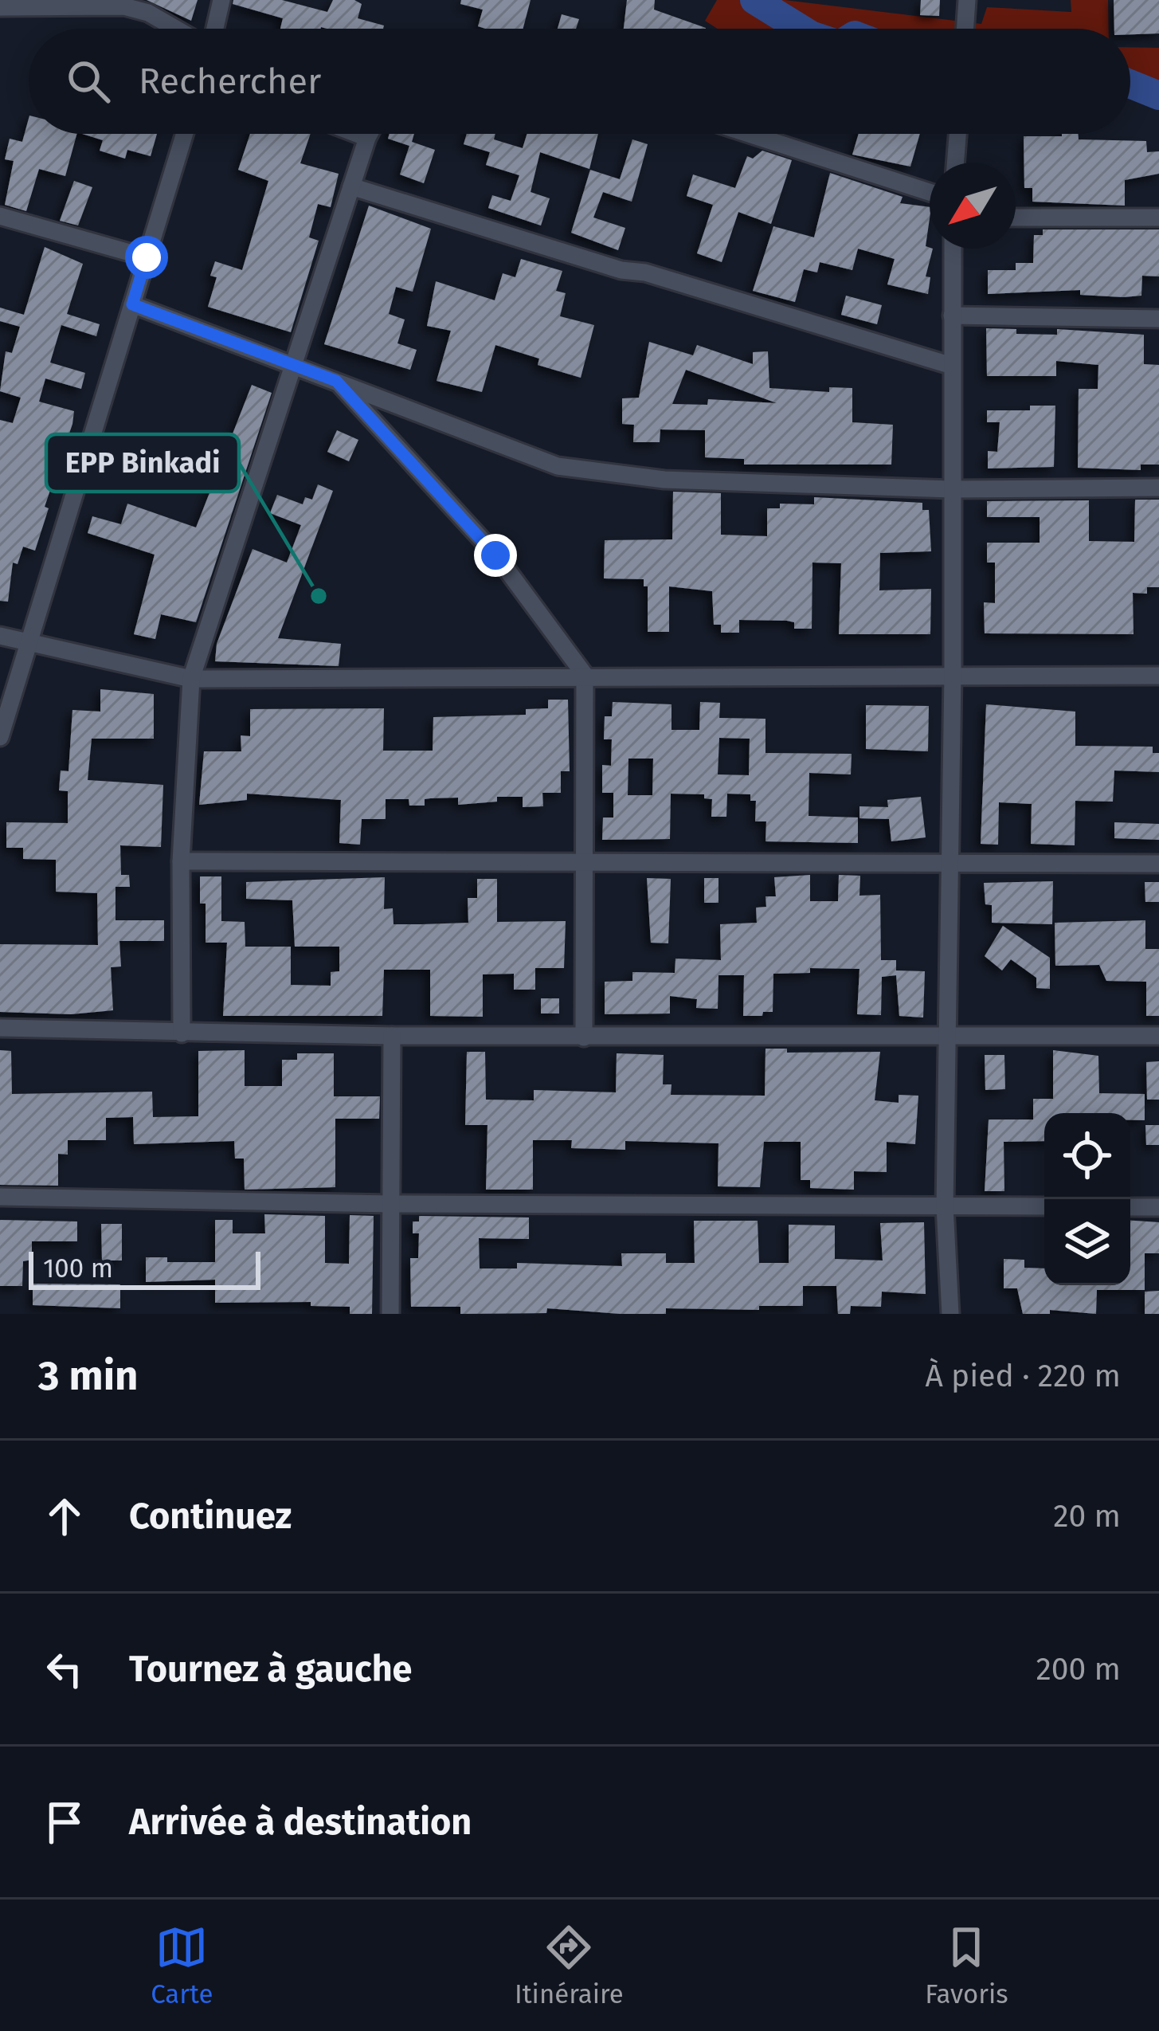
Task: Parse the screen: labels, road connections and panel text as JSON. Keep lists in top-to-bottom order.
{
  "places": ["EPP Binkadi"],
  "scale_bar": "100 m",
  "north": "bottom left",
  "page": {
    "search": "Rechercher",
    "scale": "100 m",
    "heading": ["3 min", "À pied · 220 m"],
    "list": [
      ["Continuez", "20 m"],
      ["Tournez à gauche", "200 m"],
      "Arrivée à destination"
    ],
    "nav": ["Carte", "Itinéraire", "Favoris"]
  }
}
